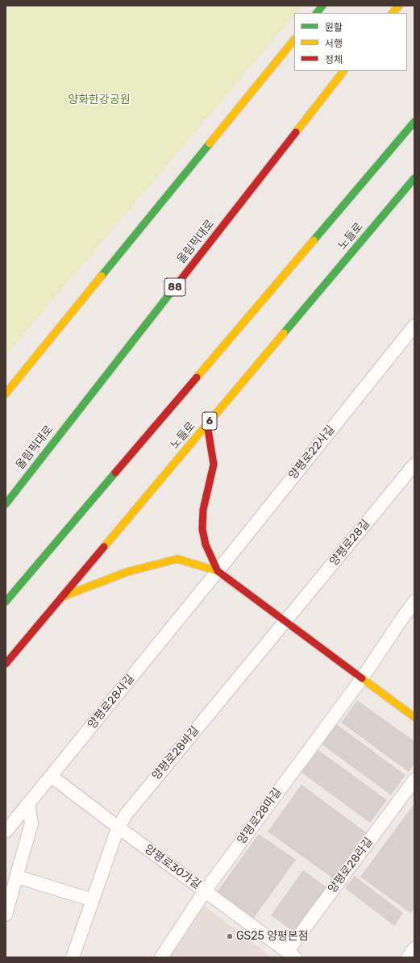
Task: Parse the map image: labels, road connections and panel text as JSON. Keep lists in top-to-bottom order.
{
  "streets": {
    "main road": [
      "노들로",
      "올림픽대로",
      "88",
      "6"
    ],
    "street": [
      "양평로22사길",
      "양평로28길",
      "양평로28사길",
      "양평로28바길",
      "양평로28마길",
      "양평로28라길",
      "양평로30가길"
    ]
  },
  "crossings": [
    ["양평로22사길", "양평로28사길"],
    ["양평로28길", "양평로28바길"],
    ["양평로28사길", "양평로30가길"],
    ["양평로28바길", "양평로30가길"],
    ["양평로28마길", "양평로30가길"],
    ["양평로28라길", "양평로30가길"]
  ],
  "parks": ["양화한강공원"],
  "places": ["GS25 양평본점"],
  "legend": ["원활", "서행", "정체"]
}
